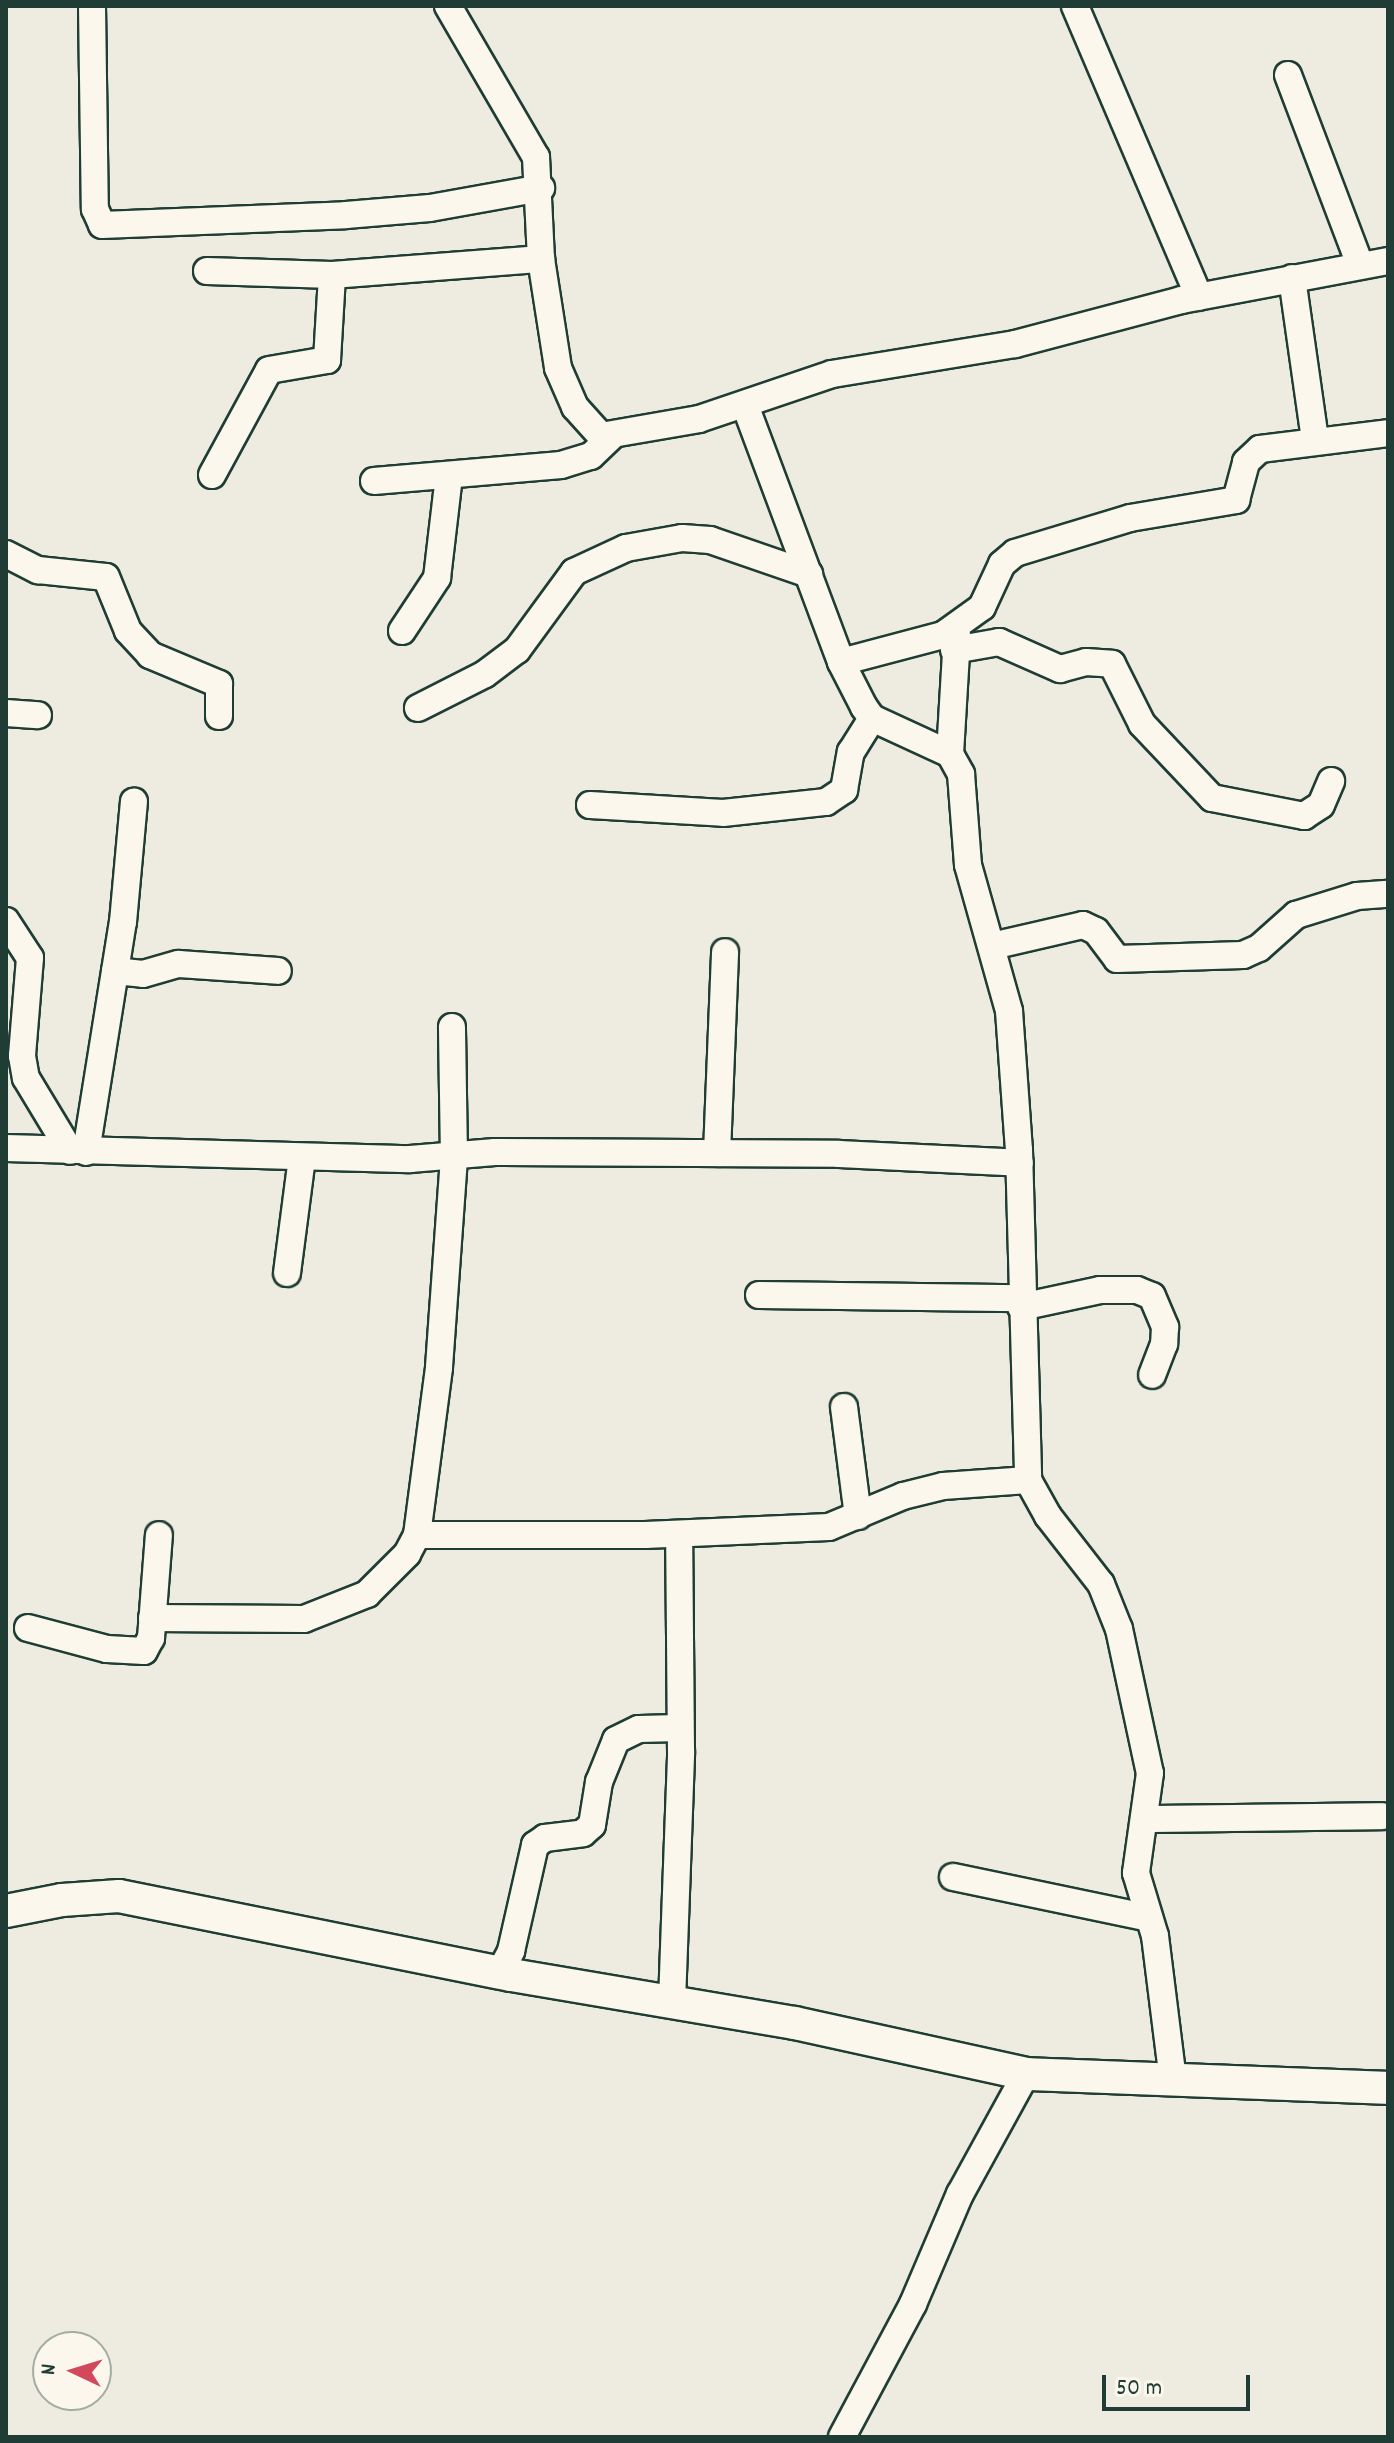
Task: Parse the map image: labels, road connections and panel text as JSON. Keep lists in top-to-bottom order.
{
  "scale_bar": "50 m",
  "north": "left"
}
